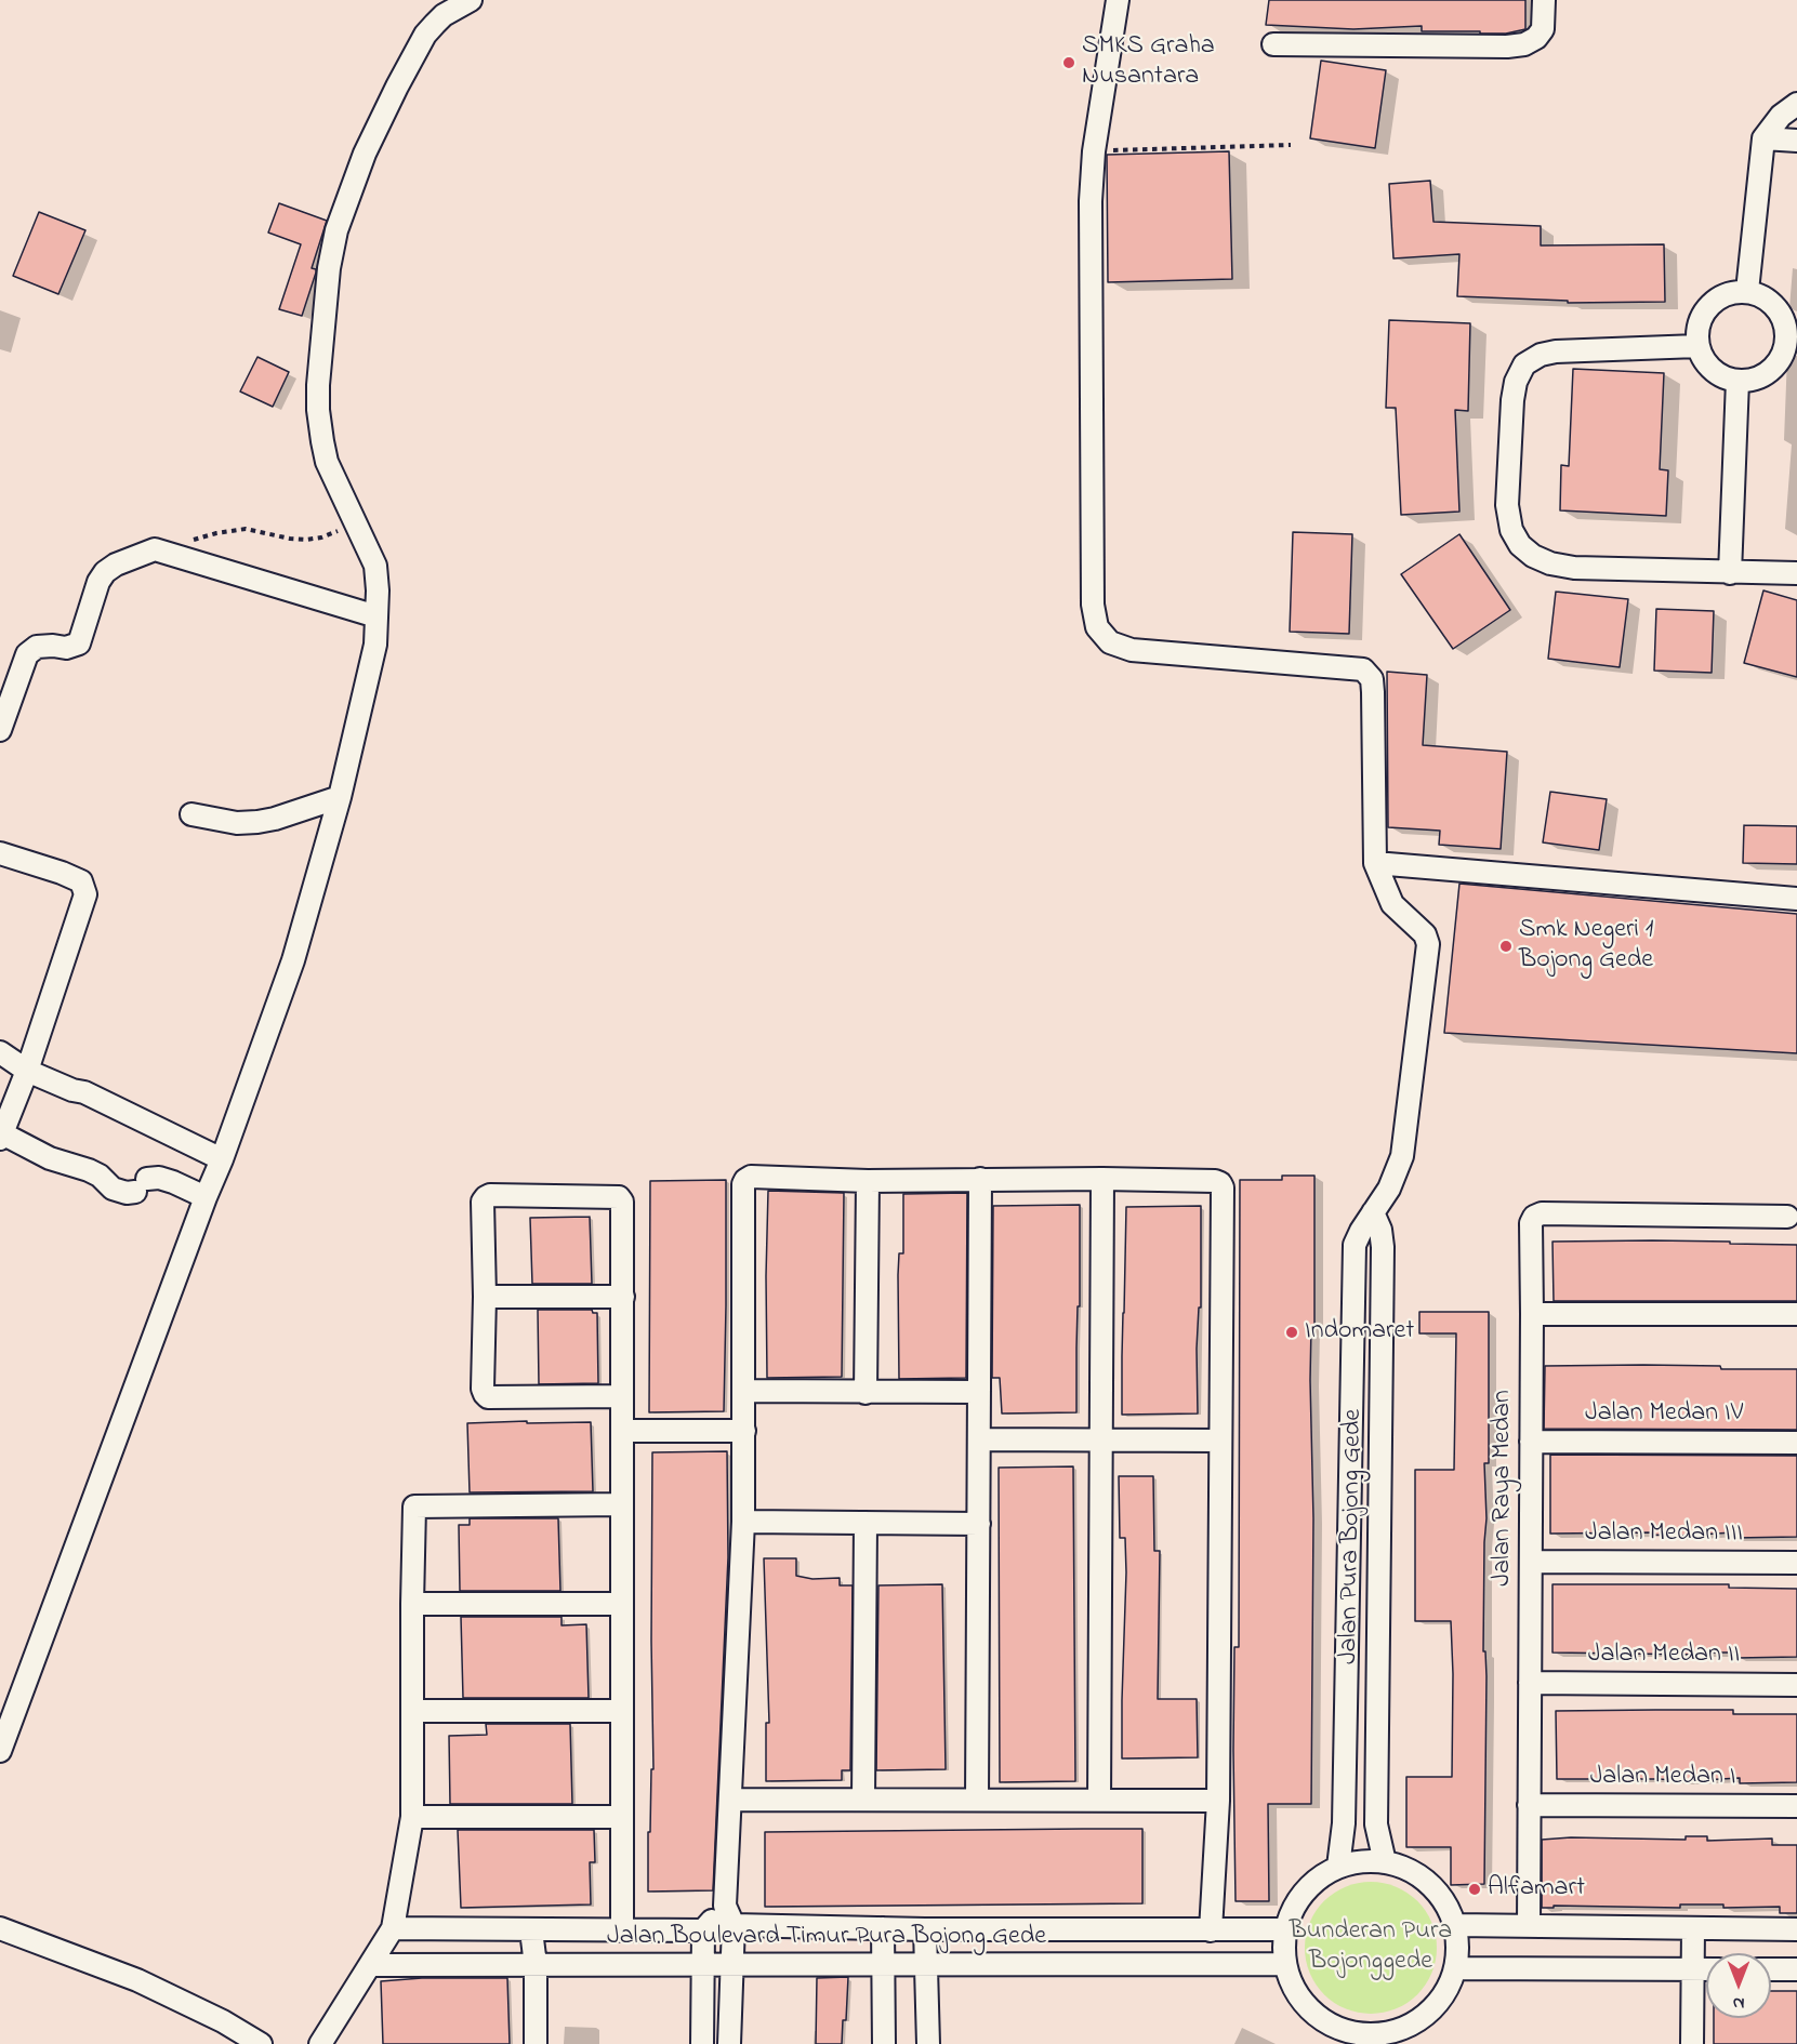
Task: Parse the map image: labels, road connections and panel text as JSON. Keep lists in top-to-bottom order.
{
  "streets": {
    "street": [
      "Jalan Medan IV",
      "Jalan Raya Medan",
      "Jalan Medan III",
      "Jalan Pura Bojong Gede",
      "Jalan Medan II",
      "Jalan Medan I",
      "Jalan Boulevard Timur Pura Bojong Gede"
    ]
  },
  "crossings": [
    ["Jalan Medan IV", "Jalan Raya Medan"],
    ["Jalan Raya Medan", "Jalan Medan III"],
    ["Jalan Raya Medan", "Jalan Medan II"],
    ["Jalan Raya Medan", "Jalan Medan I"],
    ["Jalan Pura Bojong Gede", "Jalan Boulevard Timur Pura Bojong Gede"]
  ],
  "parks": ["Bunderan Pura Bojonggede"],
  "places": [
    "SMKS Graha Nusantara",
    "Smk Negeri 1 Bojong Gede",
    "Indomaret",
    "Alfamart"
  ],
  "north": "bottom"
}
